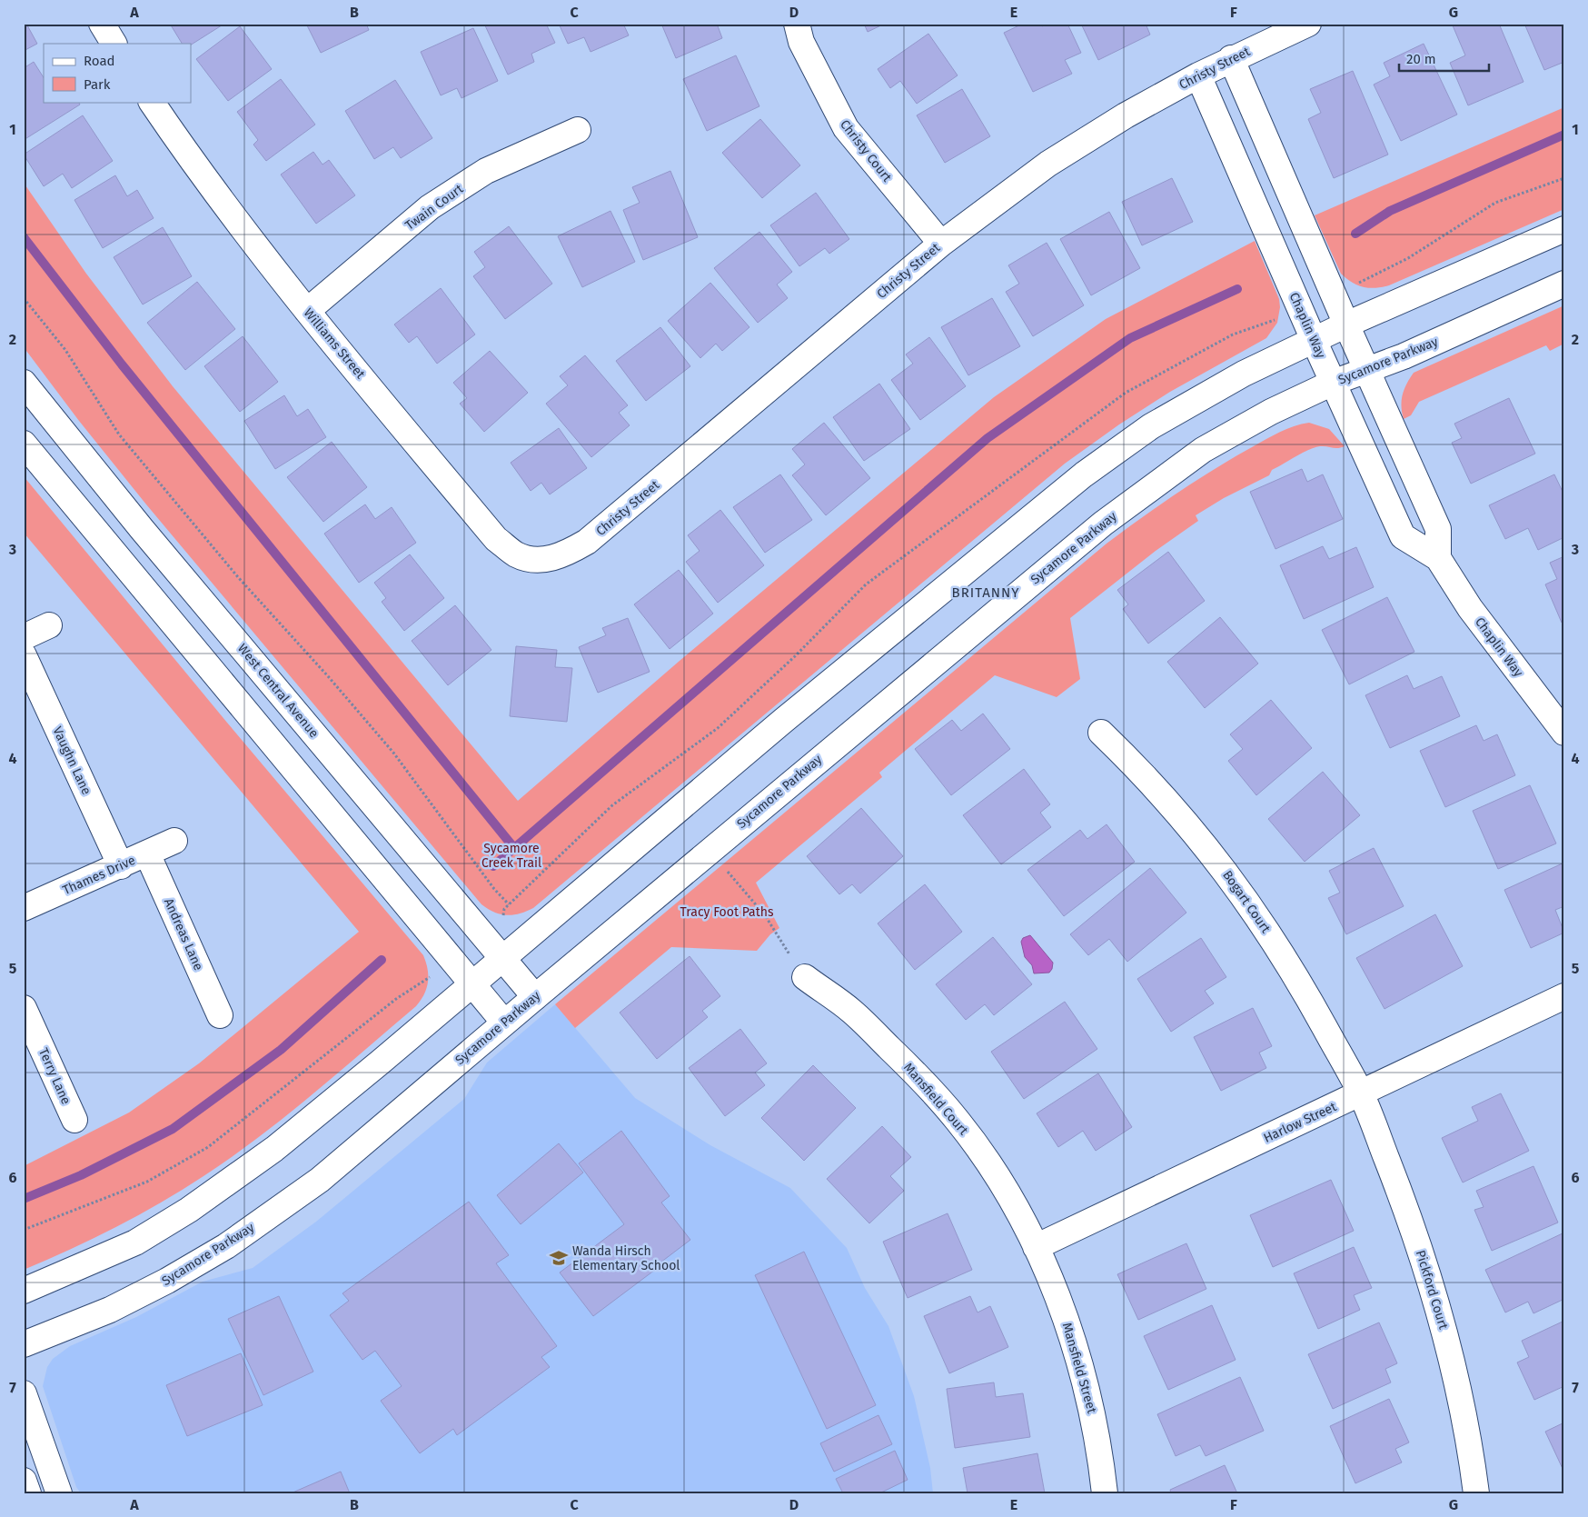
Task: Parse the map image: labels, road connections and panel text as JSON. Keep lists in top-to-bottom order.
{
  "streets": {
    "street": [
      "Christy Street",
      "Christy Court",
      "Twain Court",
      "Chaplin Way",
      "Williams Street",
      "Sycamore Parkway",
      "West Central Avenue",
      "Vaughn Lane",
      "Thames Drive",
      "Bogart Court",
      "Andreas Lane",
      "Terry Lane",
      "Mansfield Court",
      "Harlow Street",
      "Pickford Court",
      "Mansfield Street"
    ]
  },
  "crossings": [
    ["Christy Street", "Christy Court"],
    ["Christy Street", "Chaplin Way"],
    ["Christy Street", "Williams Street"],
    ["Twain Court", "Williams Street"],
    ["Chaplin Way", "Sycamore Parkway"],
    ["Sycamore Parkway", "West Central Avenue"],
    ["Vaughn Lane", "Thames Drive"],
    ["Thames Drive", "Andreas Lane"],
    ["Bogart Court", "Harlow Street"],
    ["Bogart Court", "Pickford Court"],
    ["Mansfield Court", "Harlow Street"],
    ["Mansfield Court", "Mansfield Street"],
    ["Harlow Street", "Pickford Court"],
    ["Harlow Street", "Mansfield Street"]
  ],
  "districts": ["BRITANNY"],
  "parks": ["Sycamore Creek Trail", "Tracy Foot Paths"],
  "places": {
    "school or university": ["Wanda Hirsch Elementary School"]
  },
  "legend": ["Road", "Park"],
  "scale_bar": "20 m",
  "grid": {
    "columns": [
      "A",
      "B",
      "C",
      "D",
      "E",
      "F",
      "G"
    ],
    "rows": [
      "1",
      "2",
      "3",
      "4",
      "5",
      "6",
      "7"
    ]
  }
}
